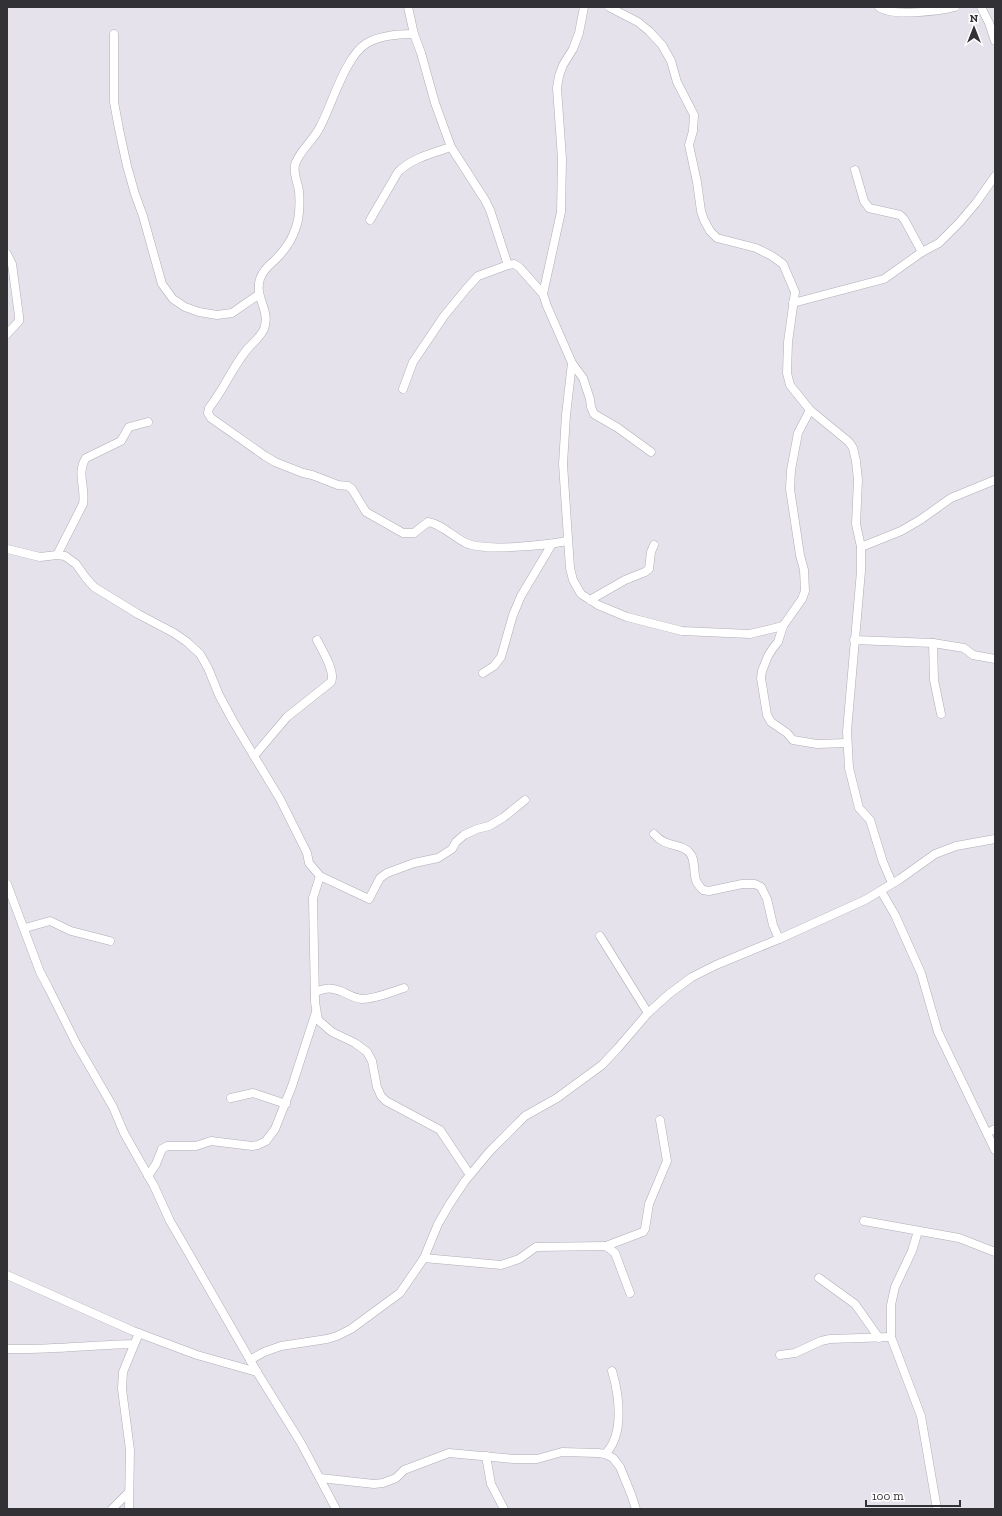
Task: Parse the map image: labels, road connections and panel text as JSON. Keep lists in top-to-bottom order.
{
  "scale_bar": "100 m",
  "north": "top"
}
